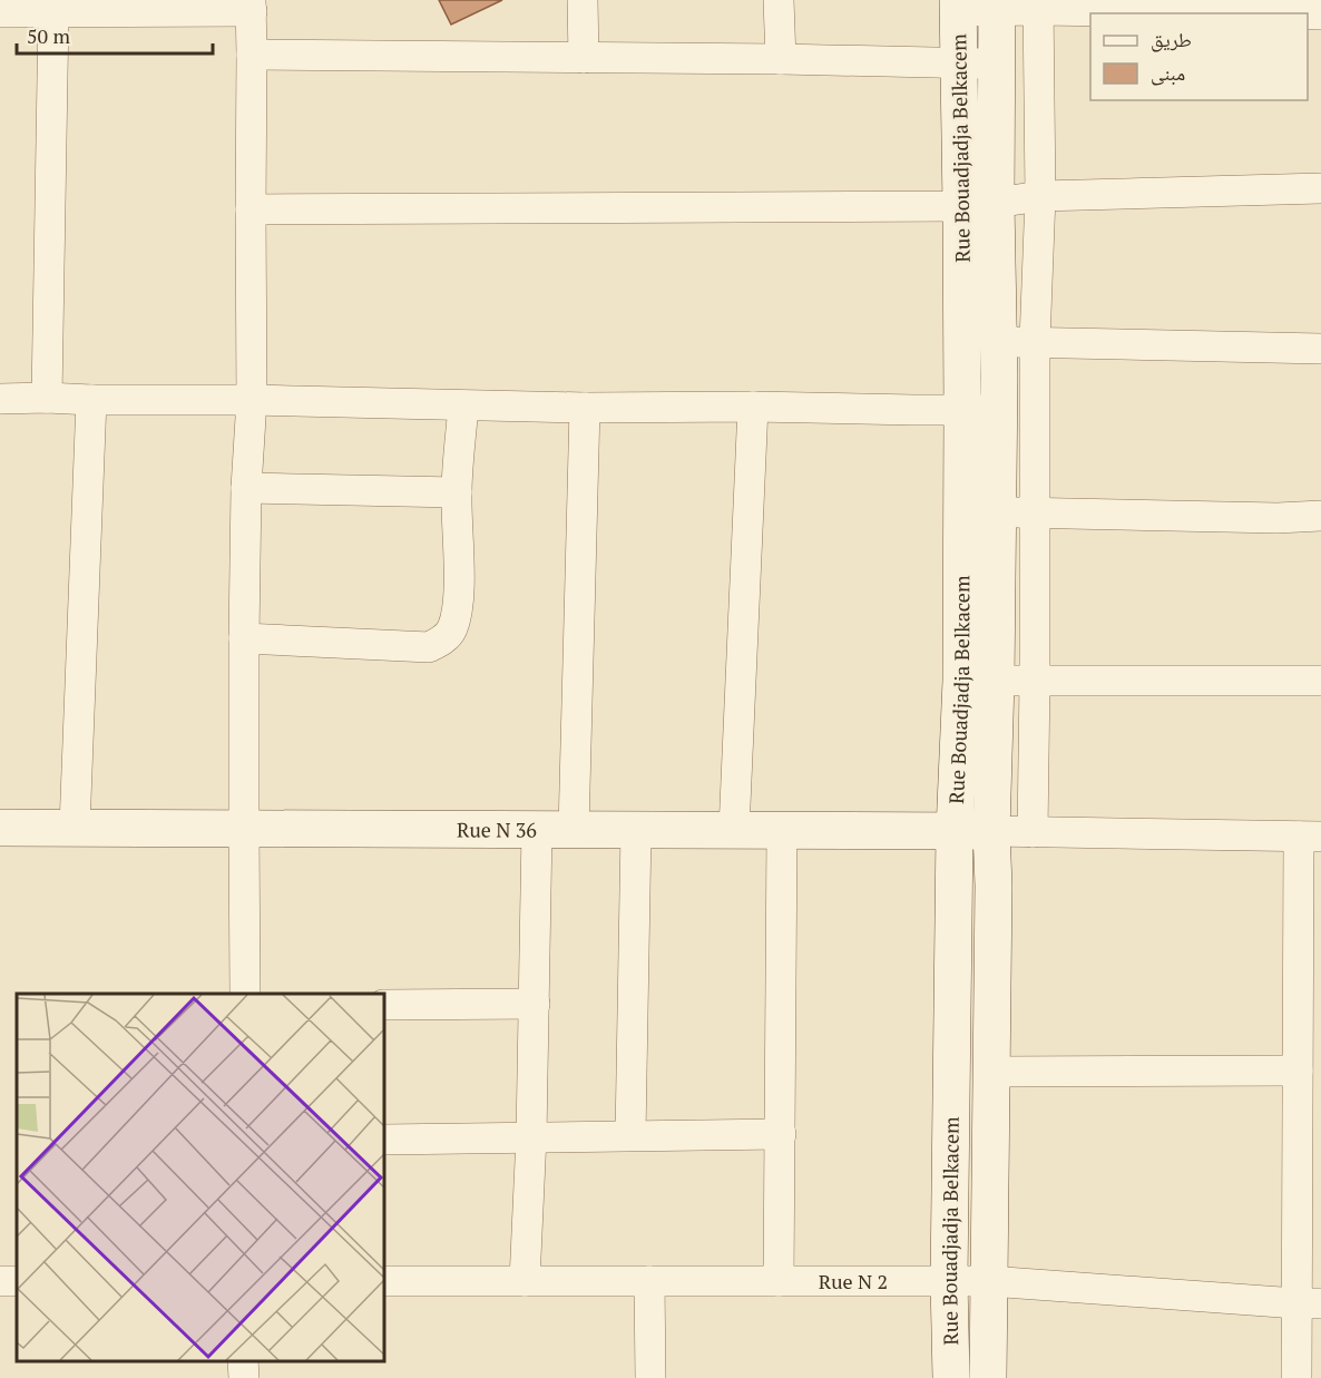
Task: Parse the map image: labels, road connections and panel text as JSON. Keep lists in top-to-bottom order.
{
  "streets": {
    "street": ["Rue Bouadjadja Belkacem", "Rue N 36", "Rue N 2"]
  },
  "crossings": [
    ["Rue Bouadjadja Belkacem", "Rue N 36"],
    ["Rue Bouadjadja Belkacem", "Rue N 2"]
  ],
  "legend": ["طريق", "مبنى"],
  "scale_bar": "50 m"
}
